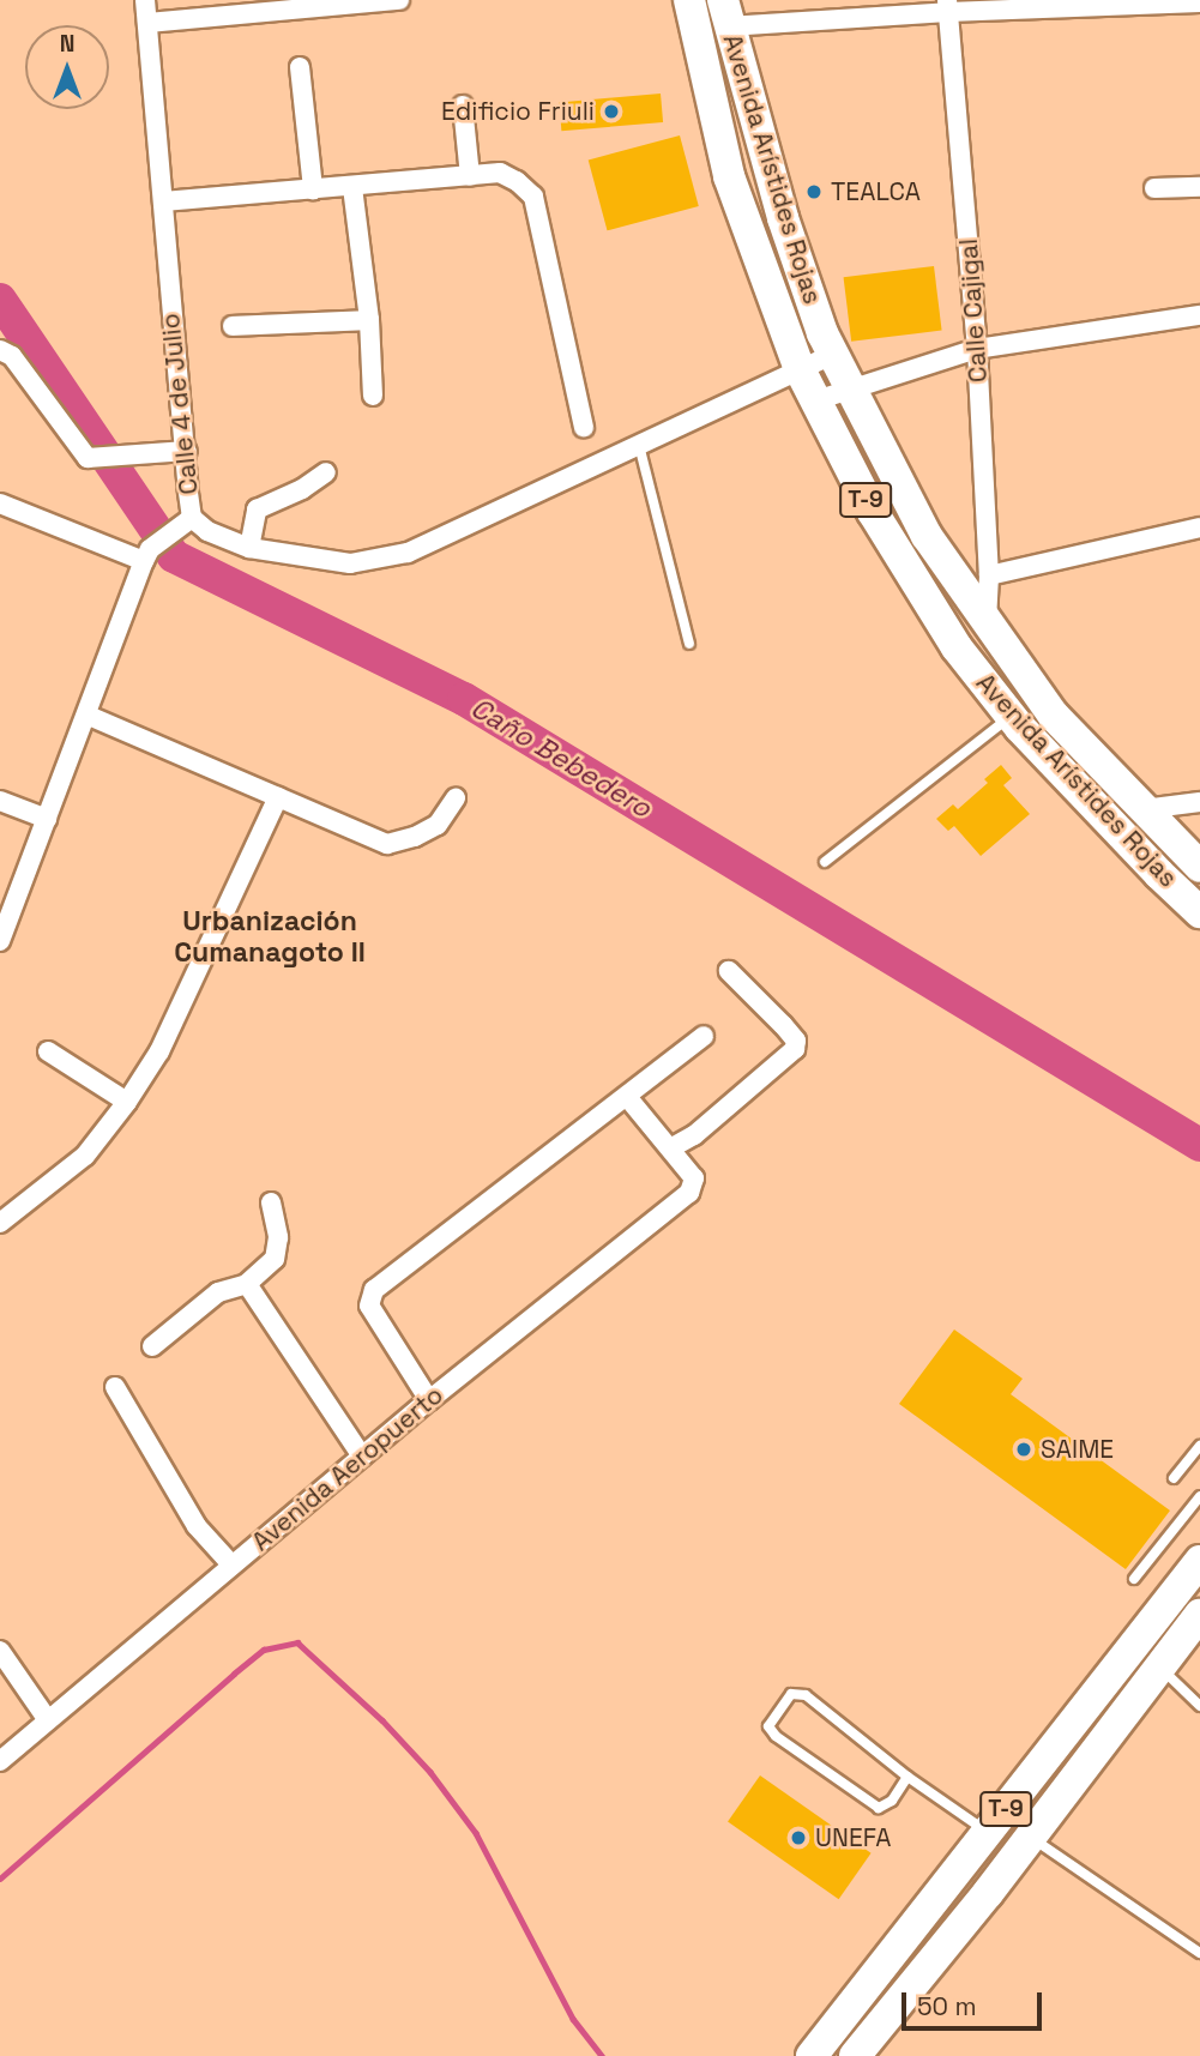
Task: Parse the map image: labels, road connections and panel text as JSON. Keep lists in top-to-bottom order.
{
  "streets": {
    "main road": ["Avenida Arístides Rojas", "T-9"],
    "street": ["Calle Cajigal", "Calle 4 de Julio", "Avenida Aeropuerto"]
  },
  "crossings": [
    ["Avenida Arístides Rojas", "Calle Cajigal"],
    ["Avenida Arístides Rojas", "Calle 4 de Julio"]
  ],
  "districts": ["Urbanización Cumanagoto II"],
  "water": ["Caño Bebedero"],
  "places": [
    "Edificio Friuli",
    "TEALCA",
    "SAIME",
    "UNEFA"
  ],
  "scale_bar": "50 m",
  "north": "top"
}
